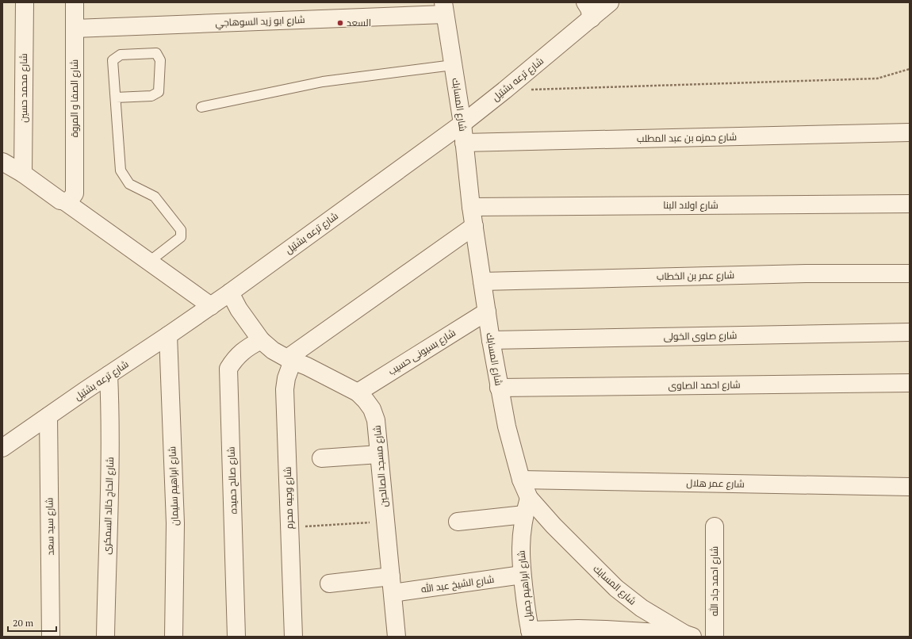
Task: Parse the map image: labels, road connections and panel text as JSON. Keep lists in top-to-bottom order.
{
  "streets": {
    "street": [
      "شارع ابو زيد السوهاجي",
      "شارع ترعه بشتيل",
      "شارع محمد حسين",
      "شارع الصفا و المروة",
      "شارع المسابك",
      "شارع حمزه بن عبد المطلب",
      "شارع اولاد البنا",
      "شارع عمر بن الخطاب",
      "شارع صاوى الخولى",
      "شارع بسيونى حسيب",
      "شارع احمد الصاوى",
      "شارع مسجد الصالحين",
      "شارع صالح حميده",
      "شارع عمر هلال",
      "شارع ابراهيم سليمان",
      "شارع وجيه محرم",
      "شارع الحاج خالد السمكرى",
      "شارع سيد سعد",
      "شارع احمد جاد الله",
      "شارع الشيخ عبد الله",
      "شارع ابراهيم جميل"
    ]
  },
  "crossings": [
    ["شارع ابو زيد السوهاجي", "شارع الصفا و المروة"],
    ["شارع ابو زيد السوهاجي", "شارع المسابك"],
    ["شارع ترعه بشتيل", "شارع المسابك"],
    ["شارع ترعه بشتيل", "شارع مسجد الصالحين"],
    ["شارع ترعه بشتيل", "شارع ابراهيم سليمان"],
    ["شارع ترعه بشتيل", "شارع الحاج خالد السمكرى"],
    ["شارع ترعه بشتيل", "شارع سيد سعد"],
    ["شارع المسابك", "شارع حمزه بن عبد المطلب"],
    ["شارع المسابك", "شارع اولاد البنا"],
    ["شارع المسابك", "شارع عمر بن الخطاب"],
    ["شارع المسابك", "شارع صاوى الخولى"],
    ["شارع المسابك", "شارع بسيونى حسيب"],
    ["شارع المسابك", "شارع احمد الصاوى"],
    ["شارع المسابك", "شارع عمر هلال"],
    ["شارع المسابك", "شارع ابراهيم جميل"],
    ["شارع بسيونى حسيب", "شارع مسجد الصالحين"],
    ["شارع مسجد الصالحين", "شارع صالح حميده"],
    ["شارع مسجد الصالحين", "شارع وجيه محرم"],
    ["شارع مسجد الصالحين", "شارع الشيخ عبد الله"],
    ["شارع الشيخ عبد الله", "شارع ابراهيم جميل"]
  ],
  "places": ["السعد"],
  "scale_bar": "20 m"
}
